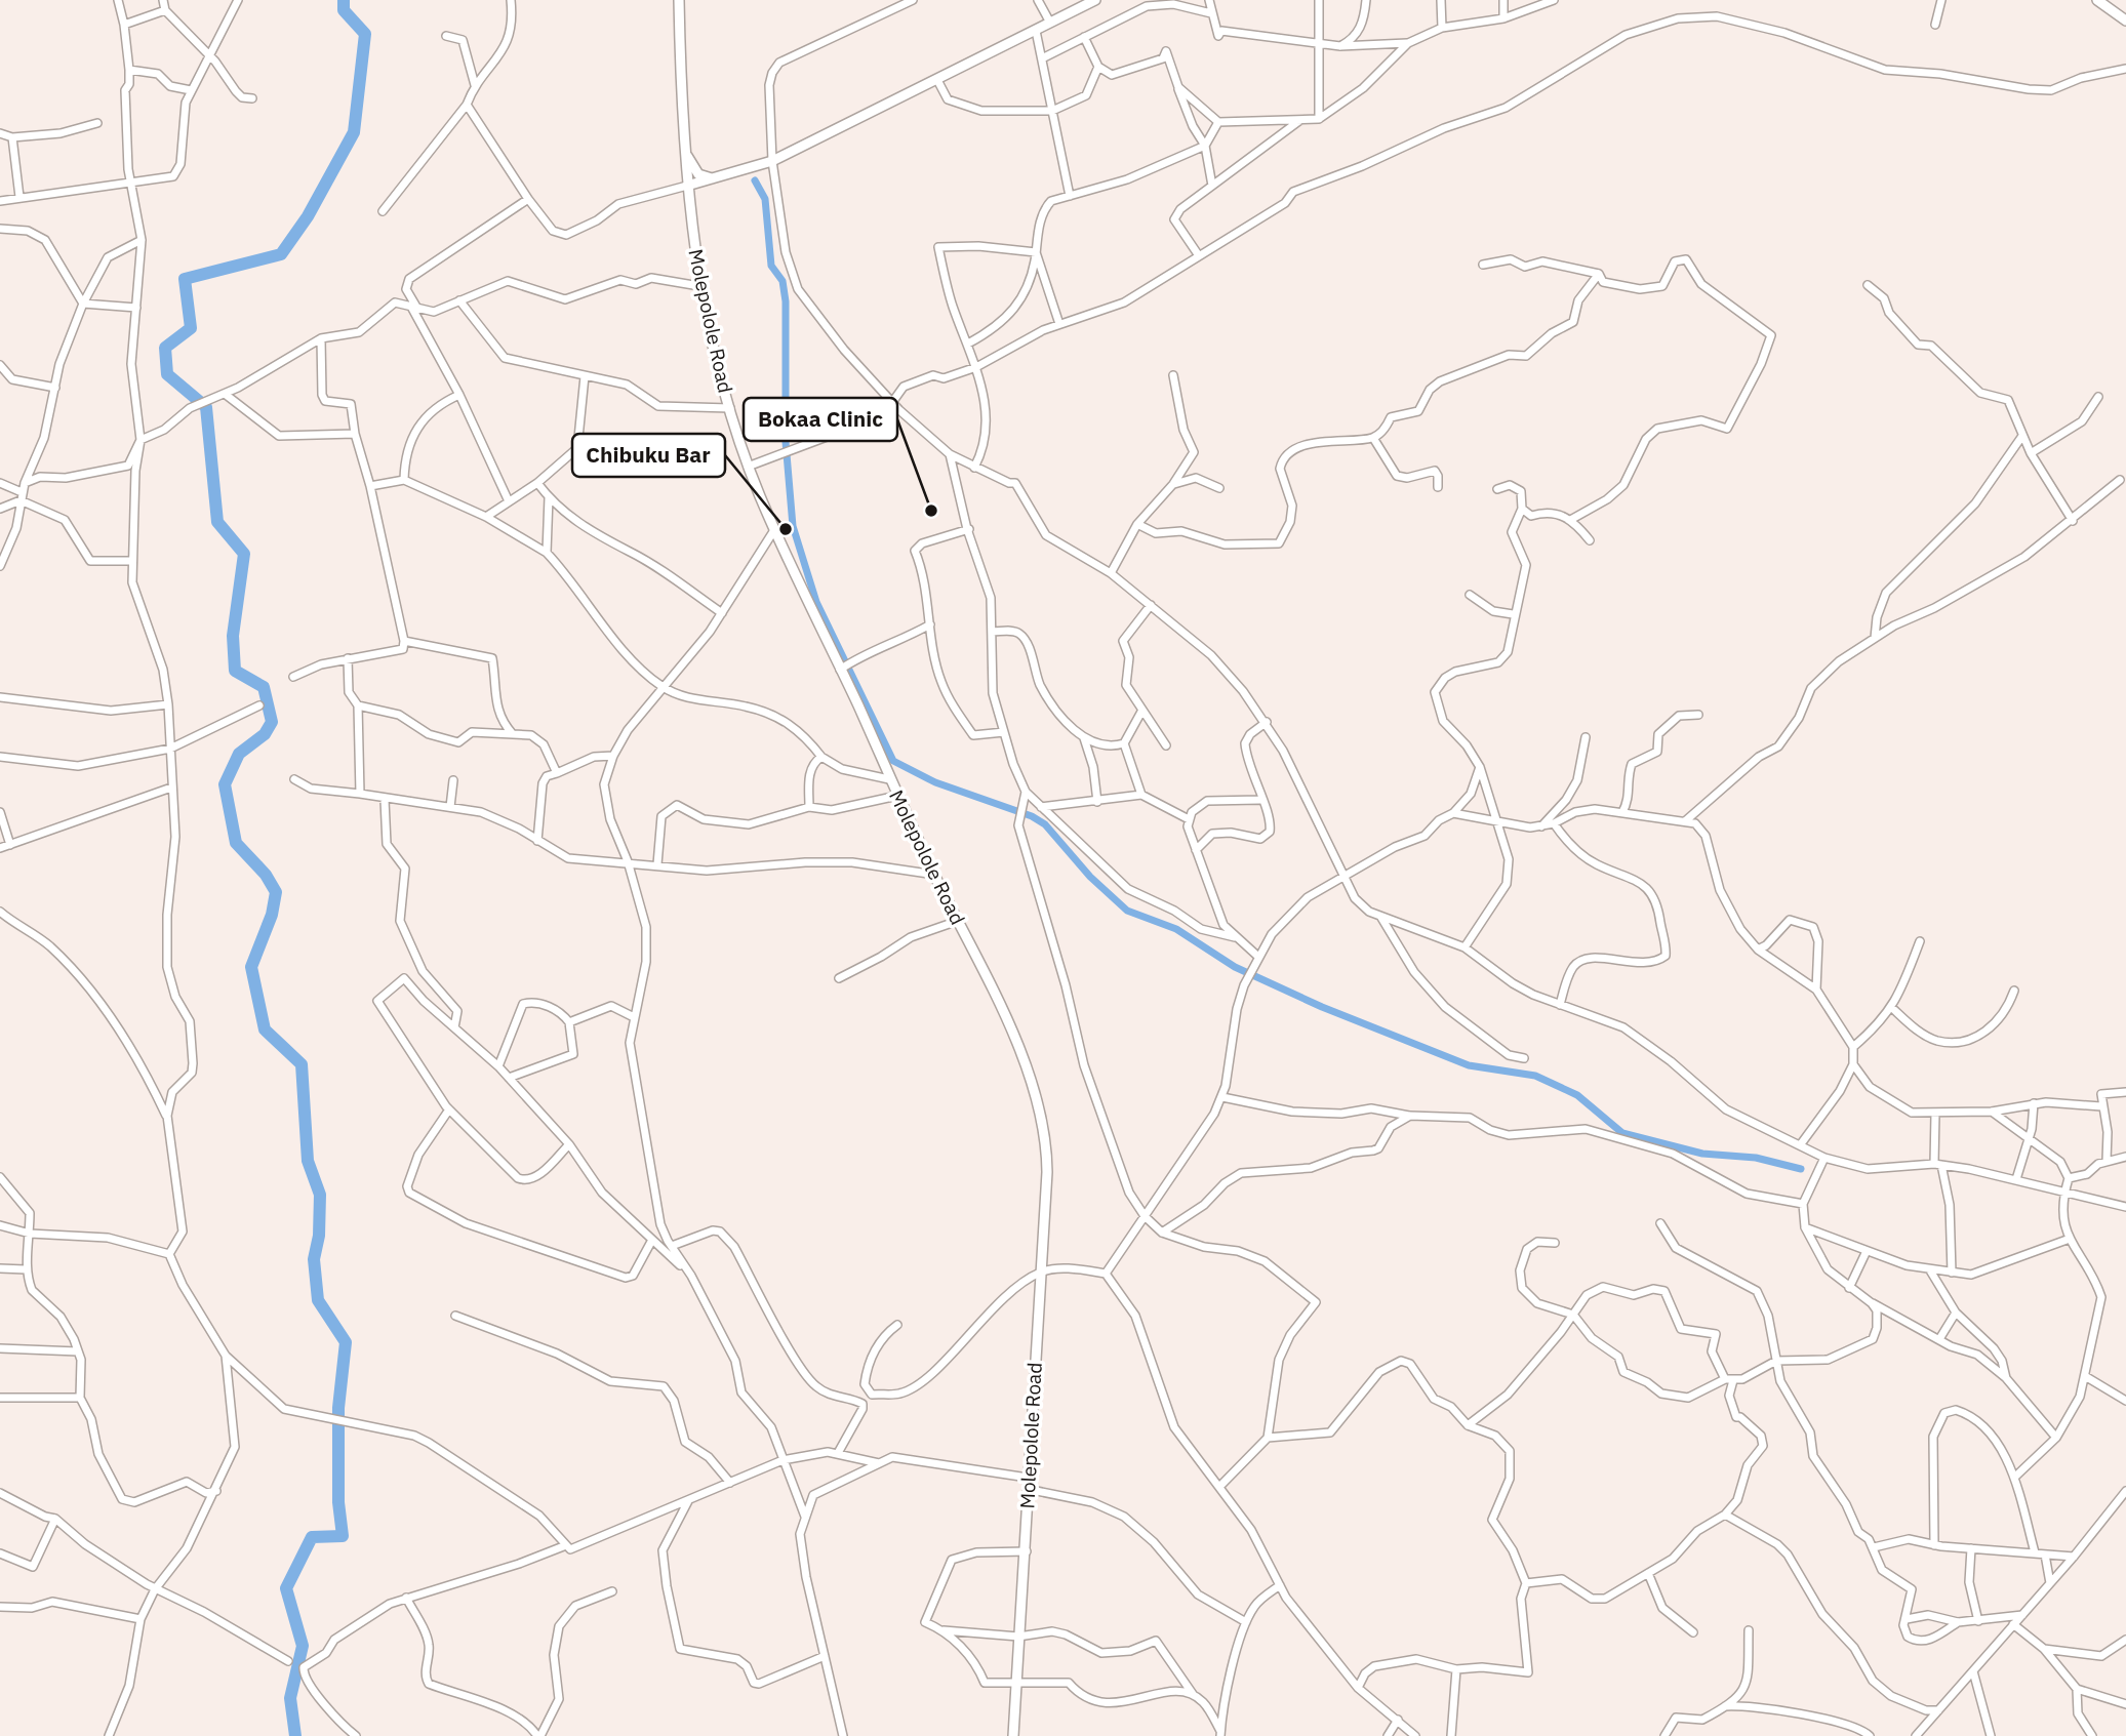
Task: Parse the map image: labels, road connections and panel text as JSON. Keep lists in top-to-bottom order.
{
  "streets": {
    "main road": ["Molepolole Road"]
  },
  "places": ["Bokaa Clinic", "Chibuku Bar"]
}
